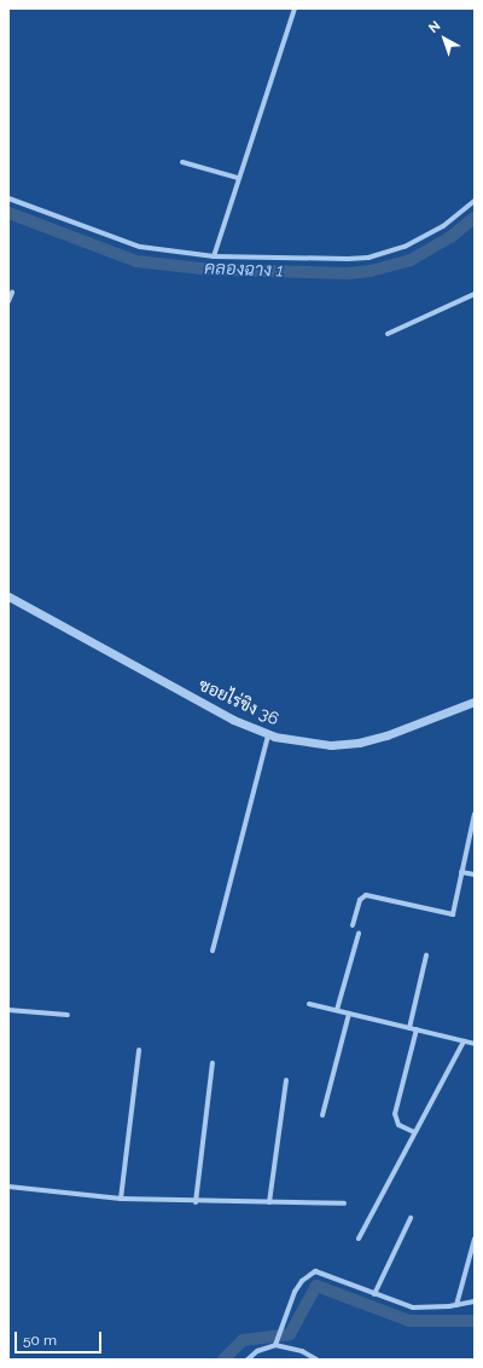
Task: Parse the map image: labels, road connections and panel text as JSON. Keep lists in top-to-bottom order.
{
  "streets": {
    "street": ["ซอยไร่ขิง 36"]
  },
  "water": ["คลองฉาง 1"],
  "scale_bar": "50 m",
  "north": "top left"
}
